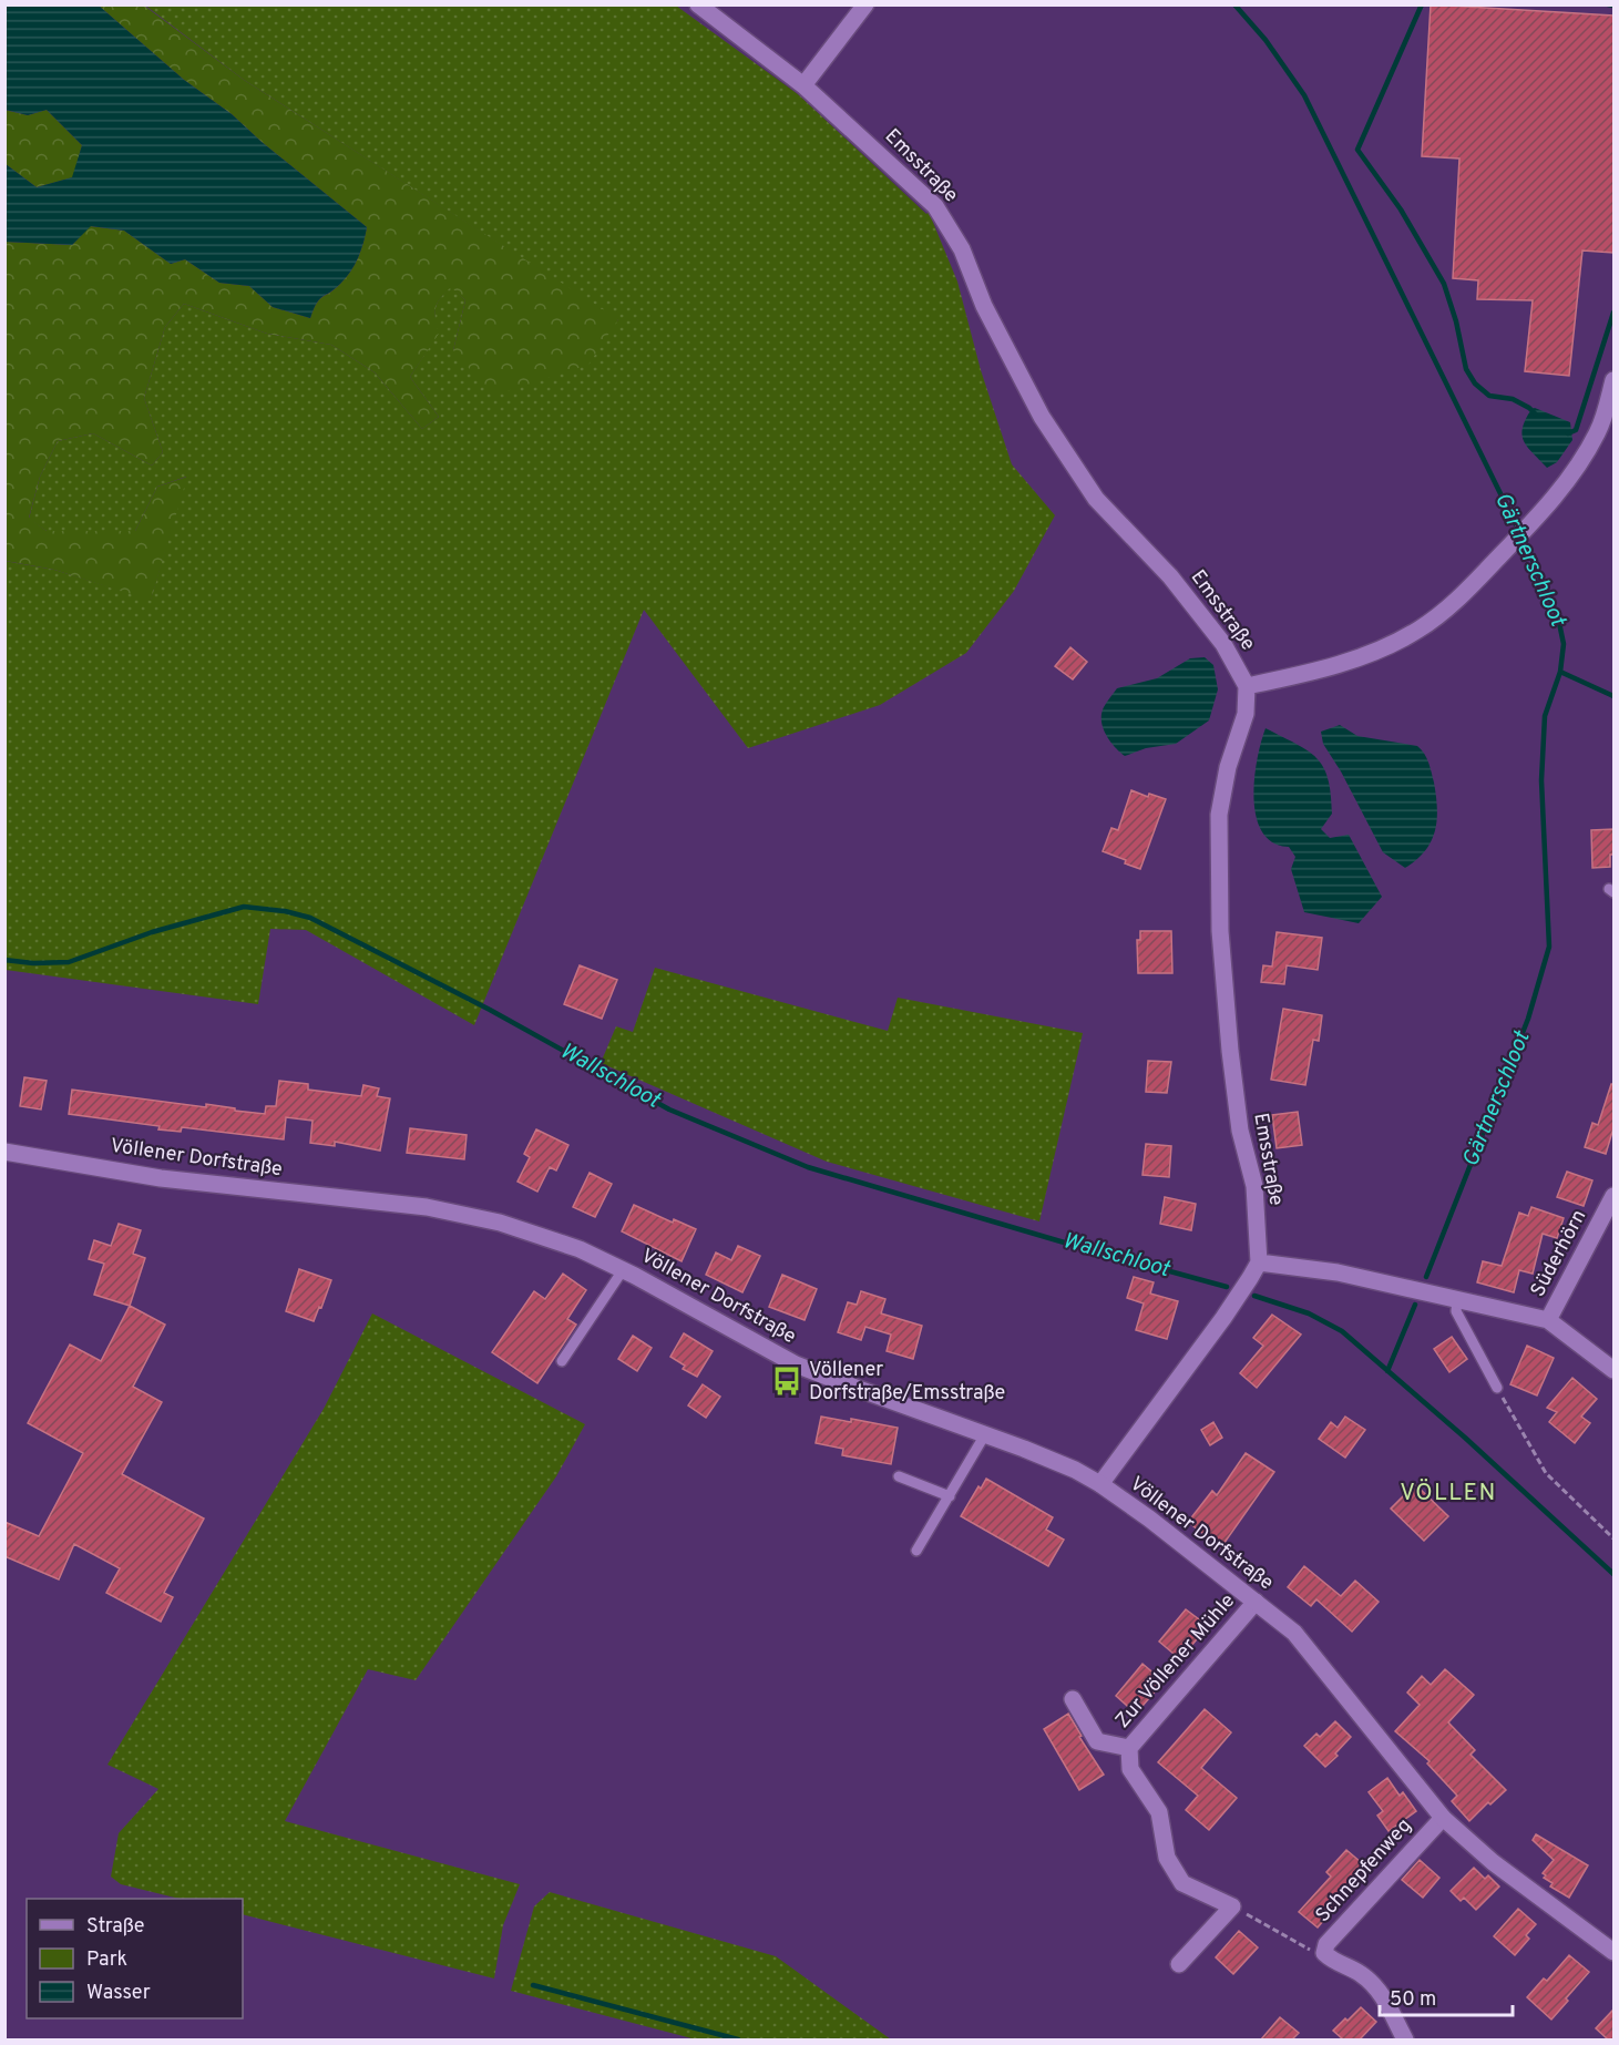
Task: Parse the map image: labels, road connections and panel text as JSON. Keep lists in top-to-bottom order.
{
  "streets": {
    "street": [
      "Emsstraße",
      "Völlener Dorfstraße",
      "Süderhörn",
      "Zur Völlener Mühle",
      "Schnepfenweg"
    ]
  },
  "crossings": [
    ["Emsstraße", "Süderhörn"],
    ["Völlener Dorfstraße", "Zur Völlener Mühle"],
    ["Völlener Dorfstraße", "Schnepfenweg"]
  ],
  "districts": ["VÖLLEN"],
  "water": ["Gärtnerschloot", "Wallschloot"],
  "places": {
    "bus stop": ["Völlener Dorfstraße/Emsstraße"]
  },
  "legend": ["Straße", "Park", "Wasser"],
  "scale_bar": "50 m"
}
